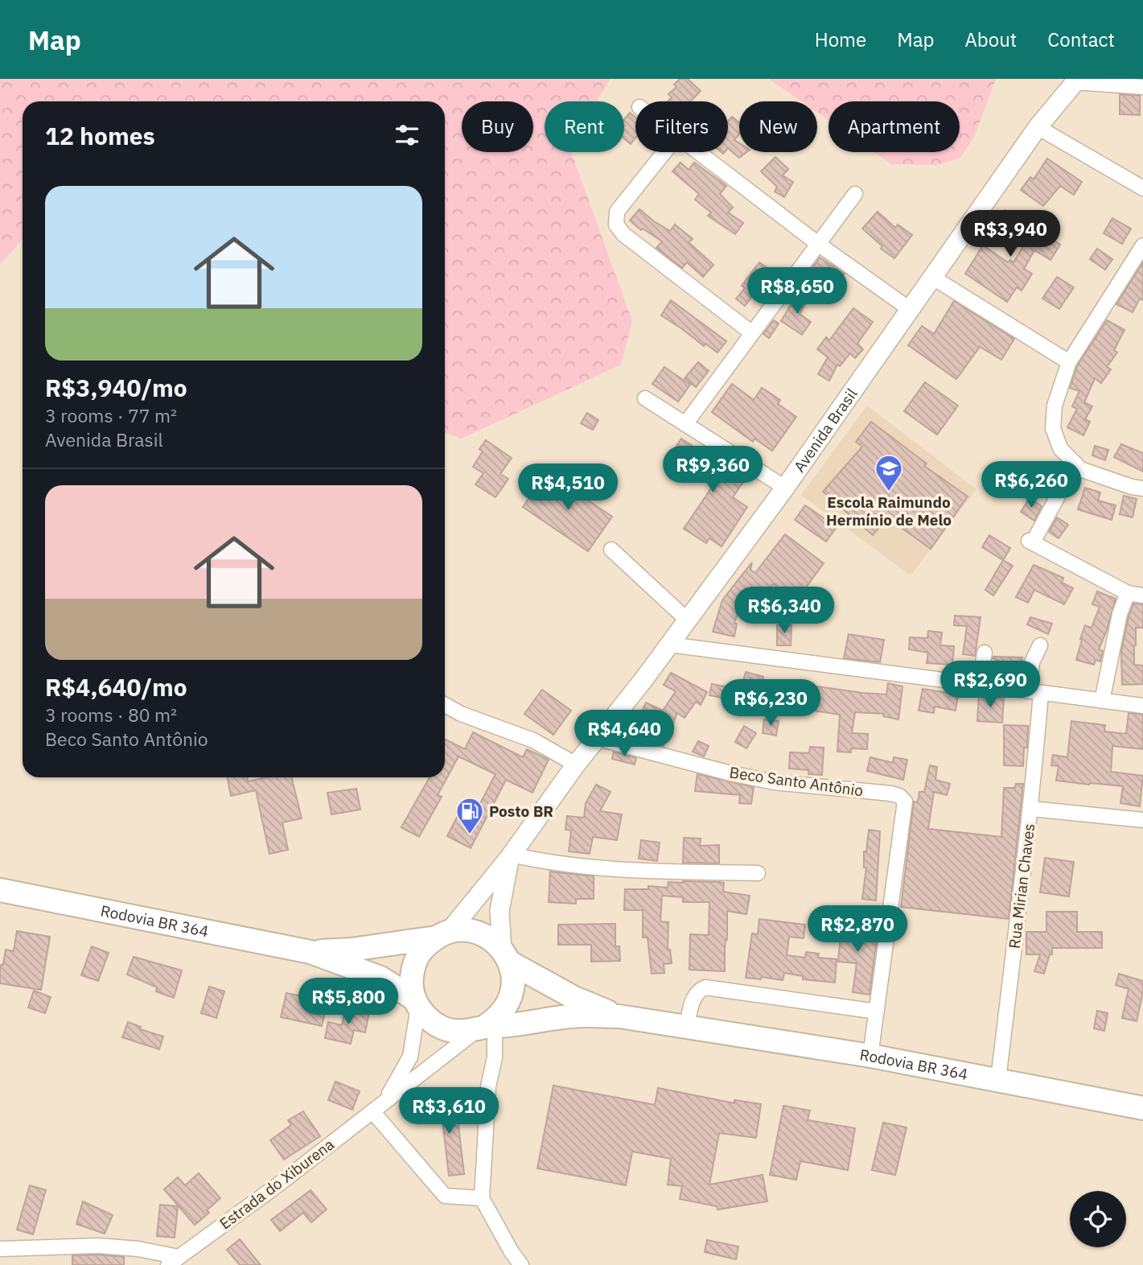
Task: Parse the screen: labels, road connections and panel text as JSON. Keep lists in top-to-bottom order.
{
  "streets": {
    "main road": ["Rodovia BR 364"],
    "street": [
      "Avenida Brasil",
      "Beco Santo Antônio",
      "Rua Mirian Chaves",
      "Estrada do Xiburena"
    ]
  },
  "crossings": [
    ["Avenida Brasil", "Beco Santo Antônio"],
    ["Avenida Brasil", "Rodovia BR 364"],
    ["Avenida Brasil", "Estrada do Xiburena"],
    ["Rua Mirian Chaves", "Rodovia BR 364"],
    ["Rodovia BR 364", "Estrada do Xiburena"]
  ],
  "places": {
    "school or university": ["Escola Raimundo Hermínio de Melo"],
    "fuel station": ["Posto BR"]
  },
  "page": {
    "header": "Map",
    "nav": [
      "Home",
      "Map",
      "About",
      "Contact"
    ],
    "chip": [
      "Buy",
      "Rent",
      "Filters",
      "New",
      "Apartment"
    ],
    "heading": "12 homes",
    "list": [
      {
        "name": "R$3,940/mo",
        "note": "3 rooms · 77 m² · Avenida Brasil"
      },
      {
        "name": "R$4,640/mo",
        "note": "3 rooms · 80 m² · Beco Santo Antônio"
      }
    ],
    "price": [
      "R$3,940",
      "R$8,650",
      "R$9,360",
      "R$6,260",
      "R$4,510",
      "R$6,340",
      "R$2,690",
      "R$6,230",
      "R$4,640",
      "R$2,870",
      "R$5,800",
      "R$3,610"
    ]
  }
}
